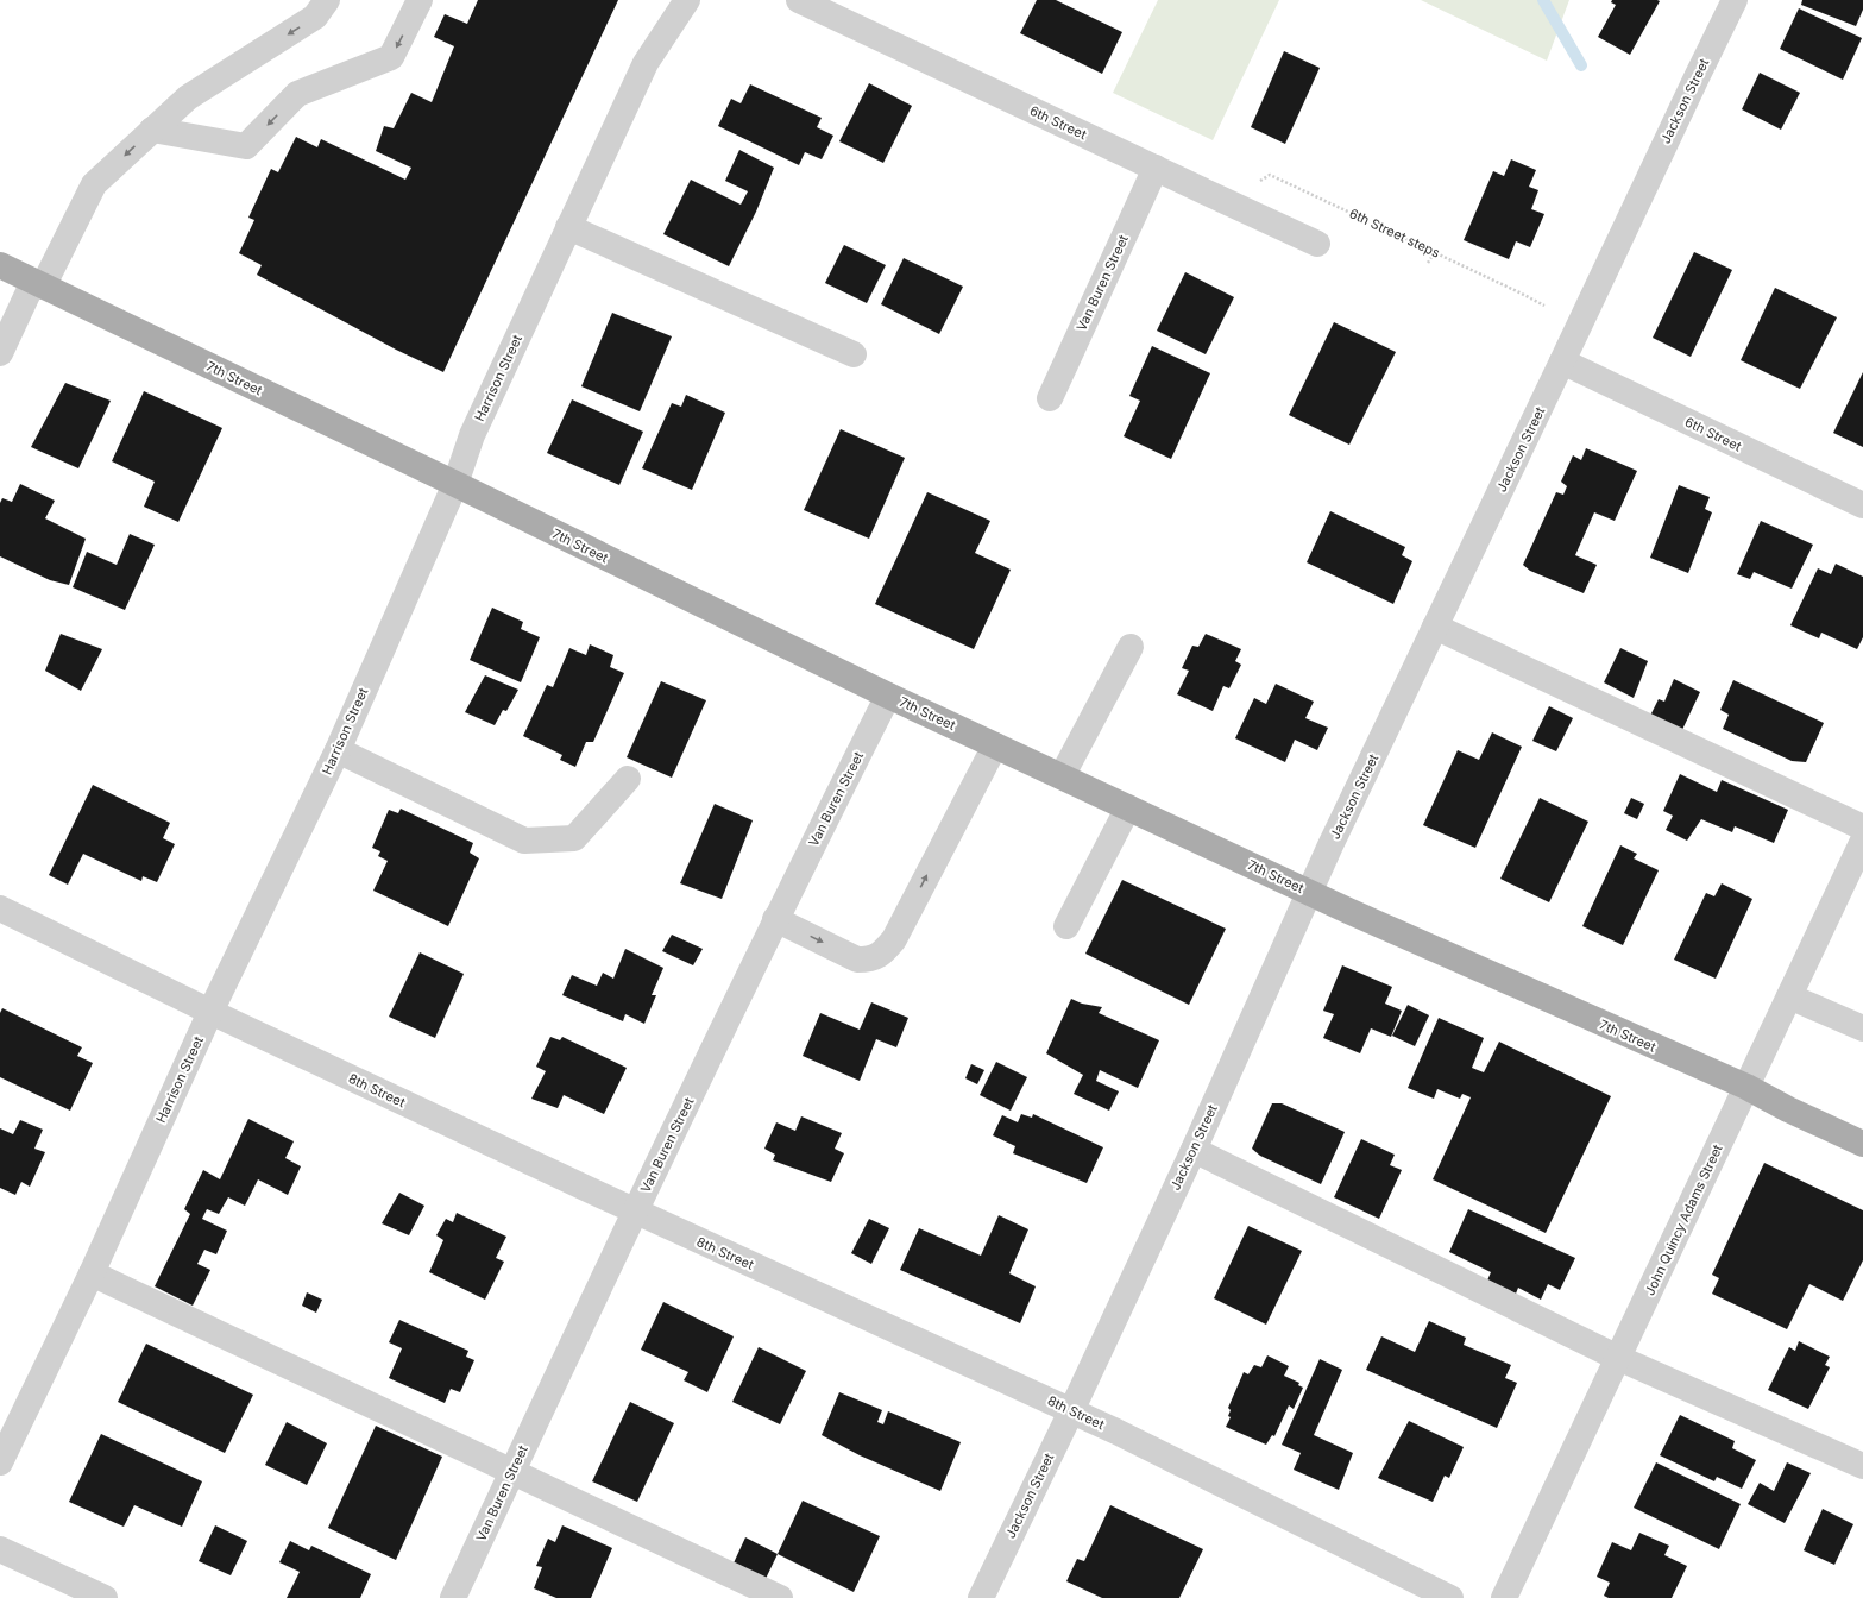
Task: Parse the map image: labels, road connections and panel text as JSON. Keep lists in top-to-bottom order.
{
  "streets": {
    "main road": ["7th Street"],
    "street": [
      "Jackson Street",
      "6th Street",
      "Van Buren Street",
      "Harrison Street",
      "8th Street",
      "John Quincy Adams Street"
    ],
    "path": ["6th Street steps"]
  },
  "crossings": [
    ["Jackson Street", "6th Street"],
    ["Jackson Street", "7th Street"],
    ["Jackson Street", "8th Street"],
    ["6th Street", "Van Buren Street"],
    ["Van Buren Street", "7th Street"],
    ["Van Buren Street", "8th Street"],
    ["7th Street", "Harrison Street"],
    ["7th Street", "John Quincy Adams Street"],
    ["Harrison Street", "8th Street"]
  ]
}
